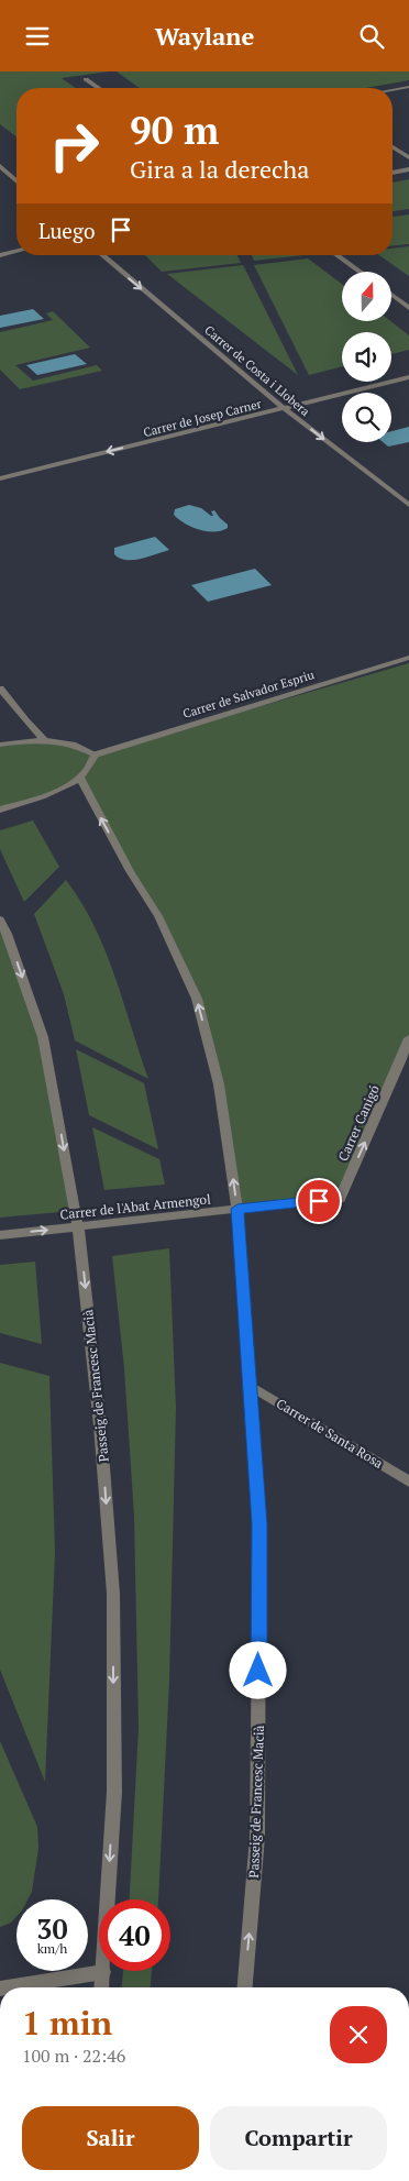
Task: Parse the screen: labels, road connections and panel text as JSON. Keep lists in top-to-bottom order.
{
  "streets": {
    "street": [
      "Carrer de Costa i Llobera",
      "Carrer de Josep Carner",
      "Carrer de Salvador Espriu",
      "Carrer Canigó",
      "Carrer de l'Abat Armengol",
      "Passeig de Francesc Macià",
      "Carrer de Santa Rosa"
    ]
  },
  "crossings": [
    ["Carrer de Costa i Llobera", "Carrer de Josep Carner"],
    ["Carrer Canigó", "Carrer de l'Abat Armengol"],
    ["Carrer de l'Abat Armengol", "Passeig de Francesc Macià"],
    ["Passeig de Francesc Macià", "Carrer de Santa Rosa"]
  ],
  "one_way": ["Carrer de Costa i Llobera", "Carrer de Josep Carner", "Carrer Canigó"],
  "north": "top",
  "page": {
    "header": "Waylane",
    "turn": ["90 m", "Gira a la derecha"],
    "then": "Luego",
    "speed": "30 km/h",
    "limit": "40",
    "heading": ["1 min", "100 m · 22:46"],
    "buttons": ["Salir", "Compartir"]
  }
}
